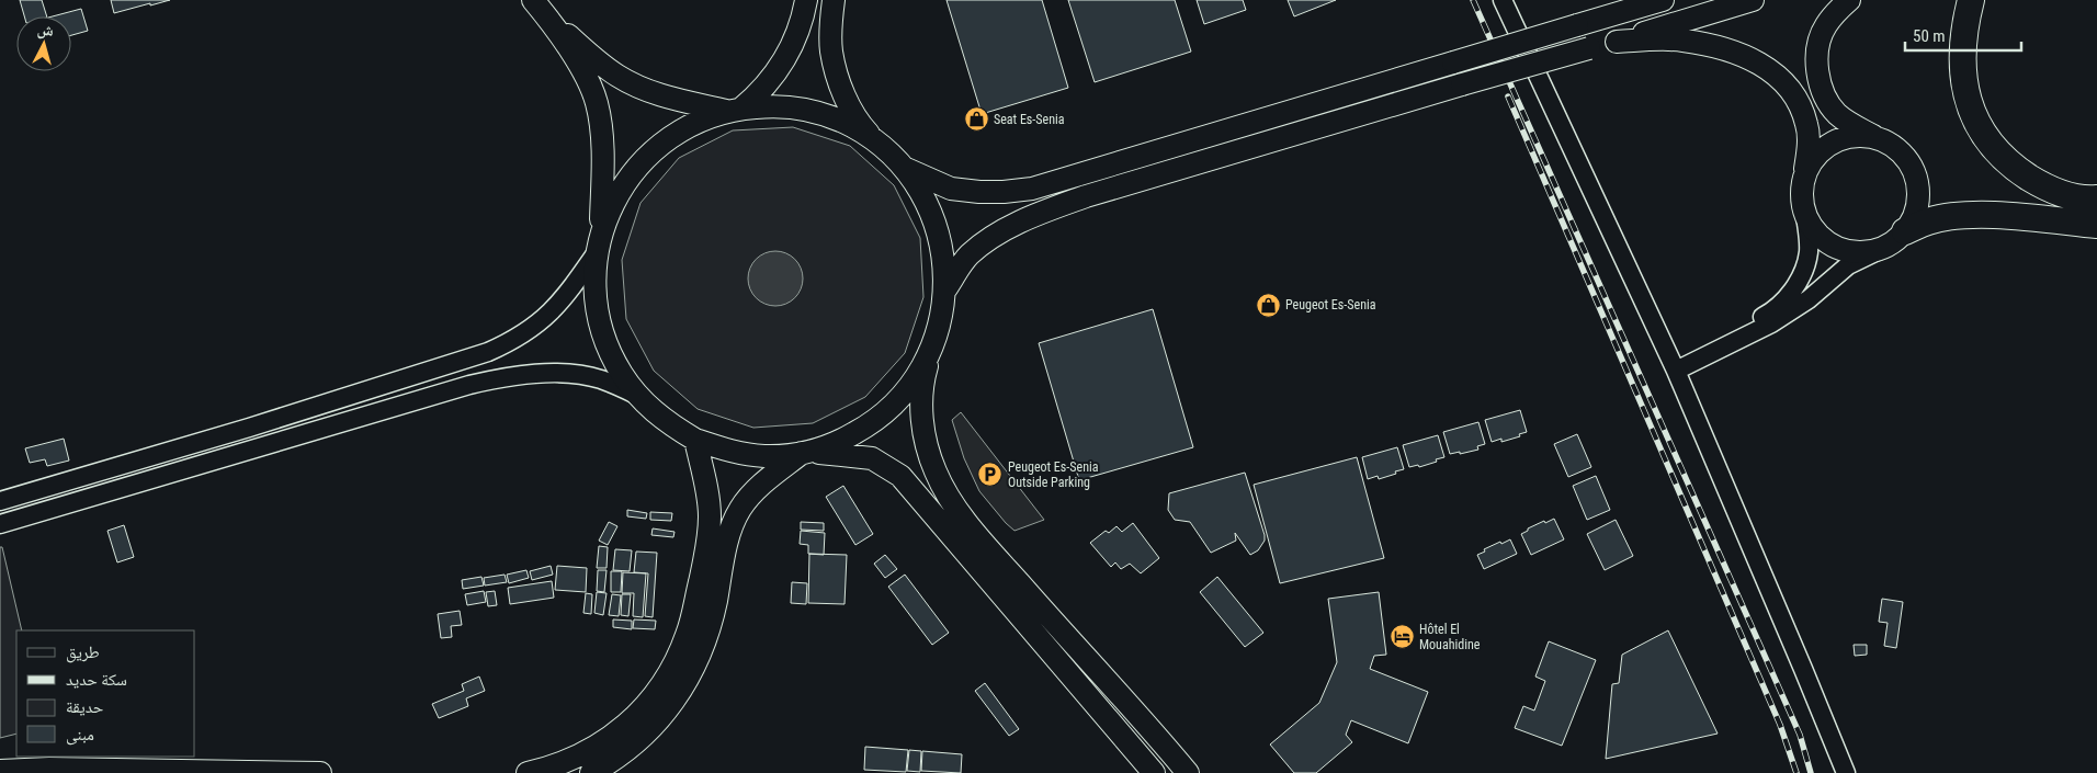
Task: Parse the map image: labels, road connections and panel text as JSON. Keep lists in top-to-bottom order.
{
  "places": {
    "shop": ["Seat Es-Senia", "Peugeot Es-Senia"],
    "parking": ["Peugeot Es-Senia Outside Parking"],
    "hotel": ["Hôtel El Mouahidine"]
  },
  "legend": [
    "طريق",
    "سكة حديد",
    "حديقة",
    "مبنى"
  ],
  "scale_bar": "50 m",
  "north": "top"
}
